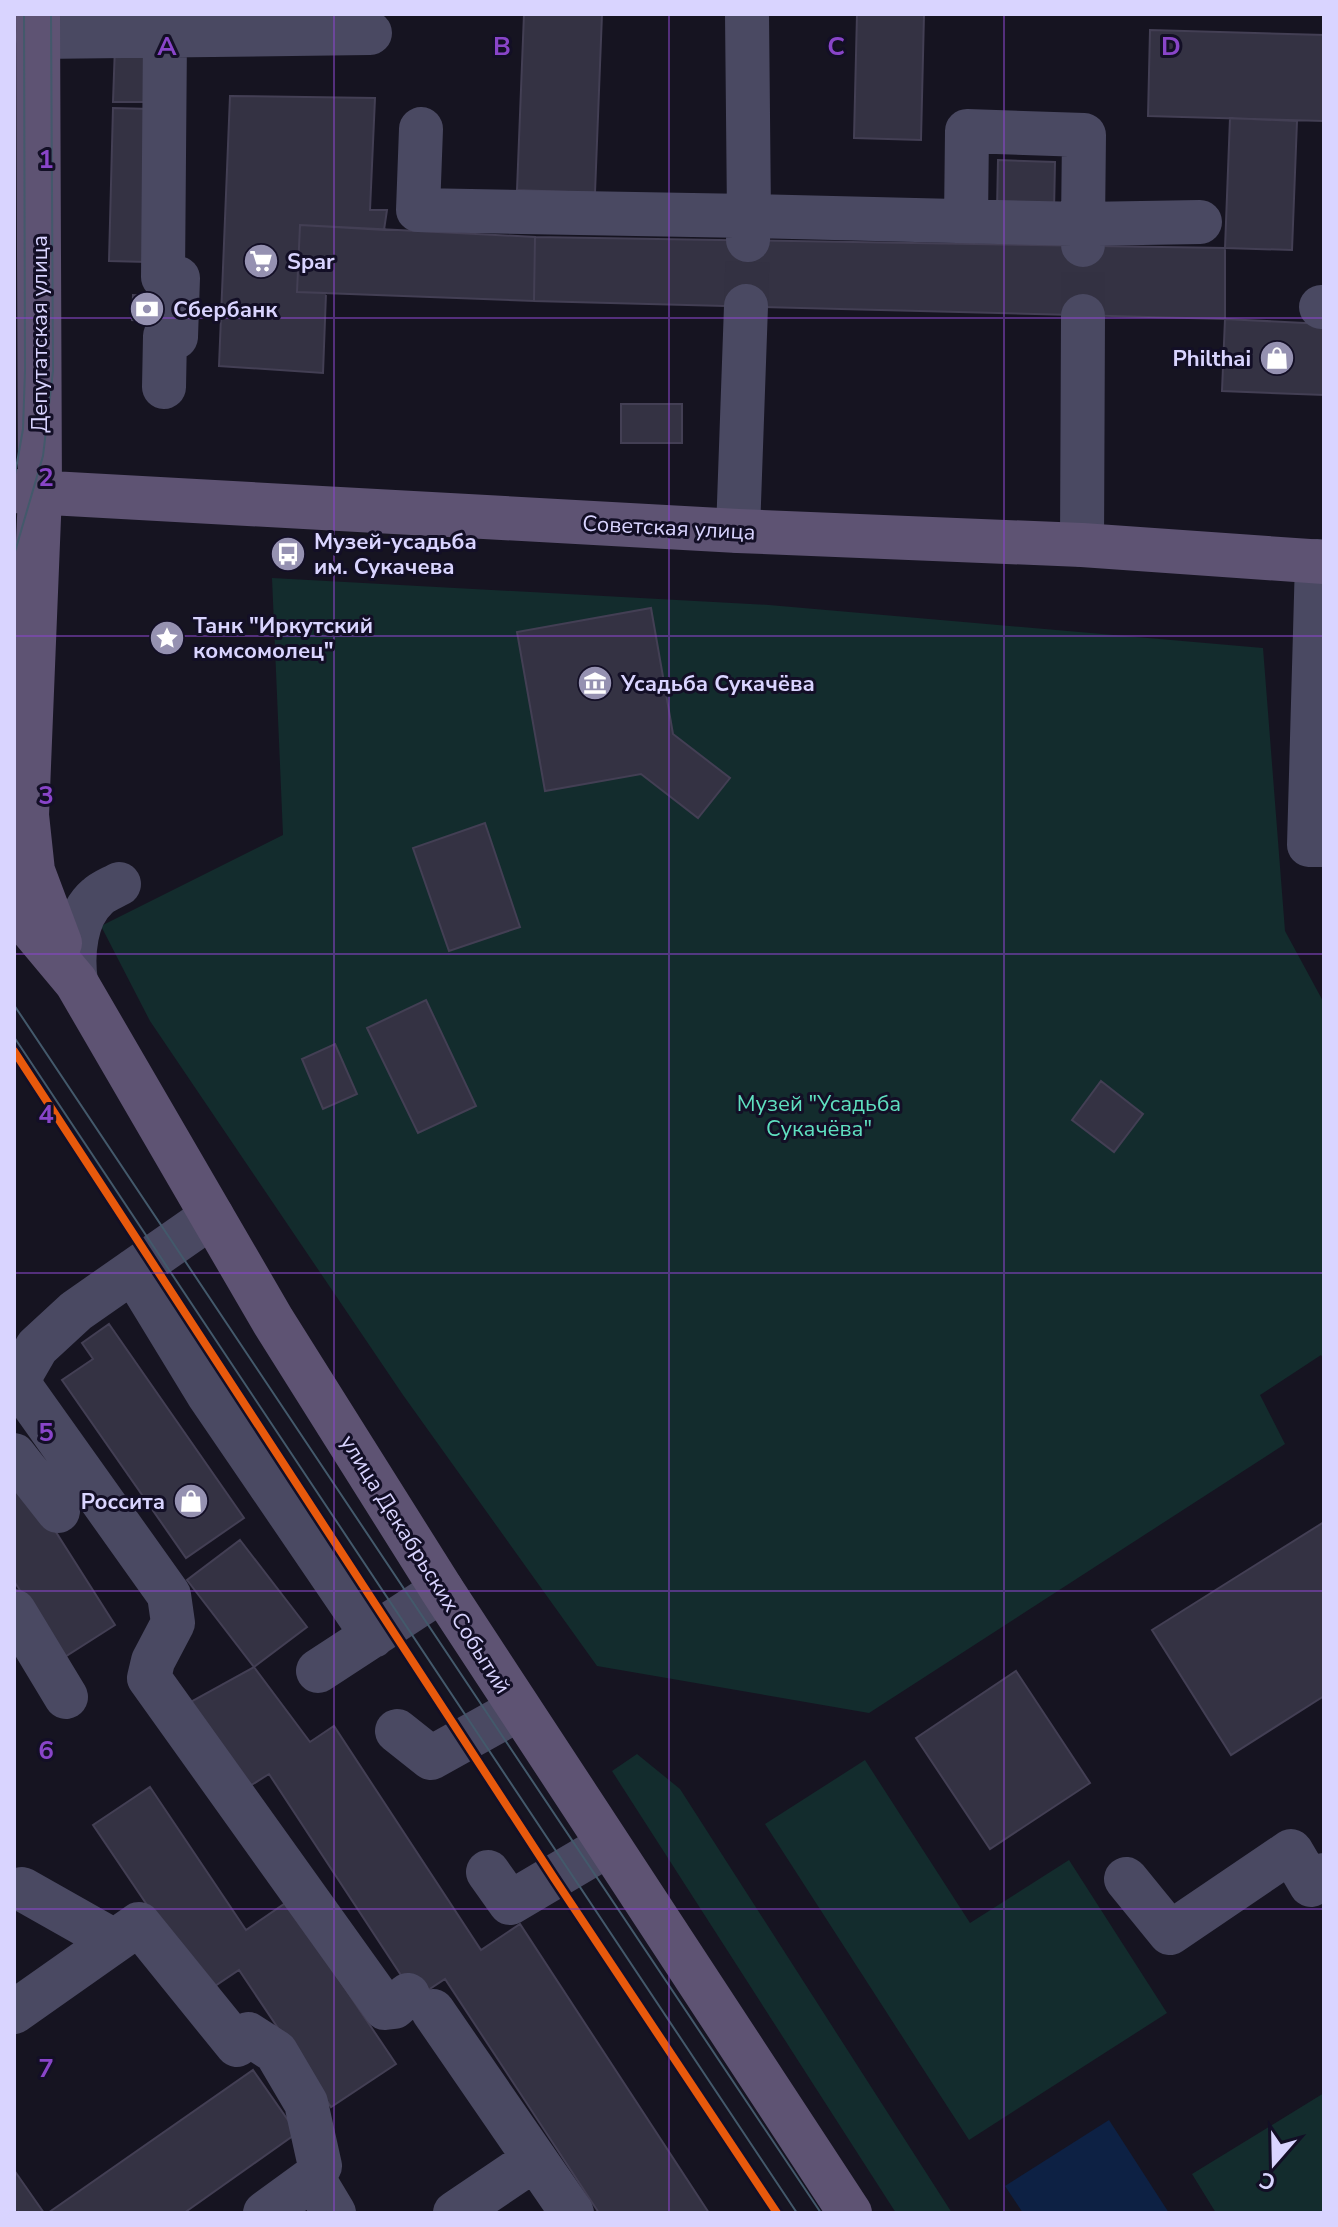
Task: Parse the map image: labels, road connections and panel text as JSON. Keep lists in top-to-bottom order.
{
  "streets": {
    "main road": ["Депутатская улица", "Советская улица", "улица Декабрьских Событий"]
  },
  "crossings": [
    ["Депутатская улица", "Советская улица"],
    ["Депутатская улица", "улица Декабрьских Событий"]
  ],
  "parks": ["Музей \"Усадьба Сукачёва\""],
  "places": {
    "supermarket": ["Spar"],
    "bank": ["Сбербанк"],
    "shop": ["Philthai", "Россита"],
    "bus stop": ["Музей-усадьба им. Сукачева"],
    "place": ["Танк \"Иркутский комсомолец\""],
    "museum": ["Усадьба Сукачёва"]
  },
  "north": "bottom",
  "grid": {
    "columns": [
      "A",
      "B",
      "C",
      "D"
    ],
    "rows": [
      "1",
      "2",
      "3",
      "4",
      "5",
      "6",
      "7"
    ]
  }
}
